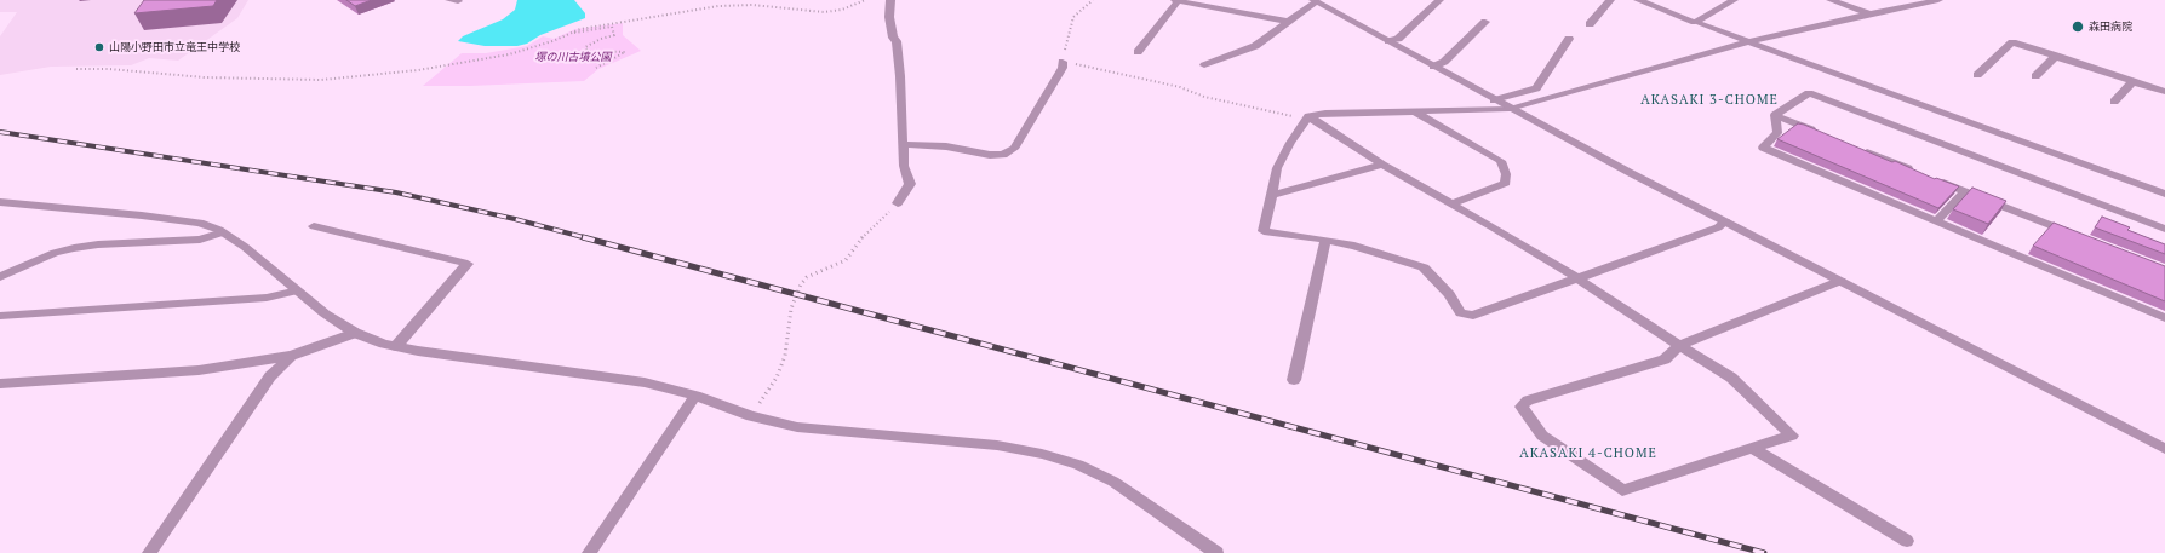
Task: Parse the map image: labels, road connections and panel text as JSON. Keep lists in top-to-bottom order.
{
  "districts": ["AKASAKI 3-CHOME", "AKASAKI 4-CHOME"],
  "parks": ["塚の川古墳公園"],
  "places": ["森田病院", "山陽小野田市立竜王中学校"]
}
